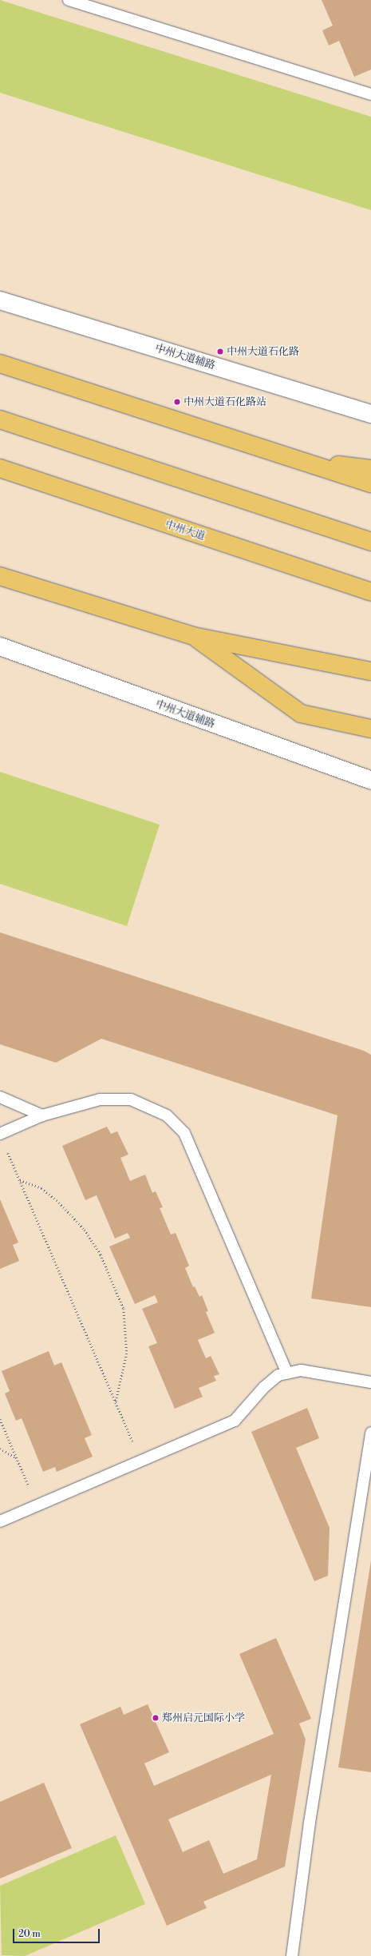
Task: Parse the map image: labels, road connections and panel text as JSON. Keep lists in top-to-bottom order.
{
  "streets": {
    "main road": ["中州大道"],
    "street": ["中州大道辅路"]
  },
  "places": ["中州大道石化路", "中州大道石化路站", "郑州启元国际小学"],
  "scale_bar": "20 m"
}
